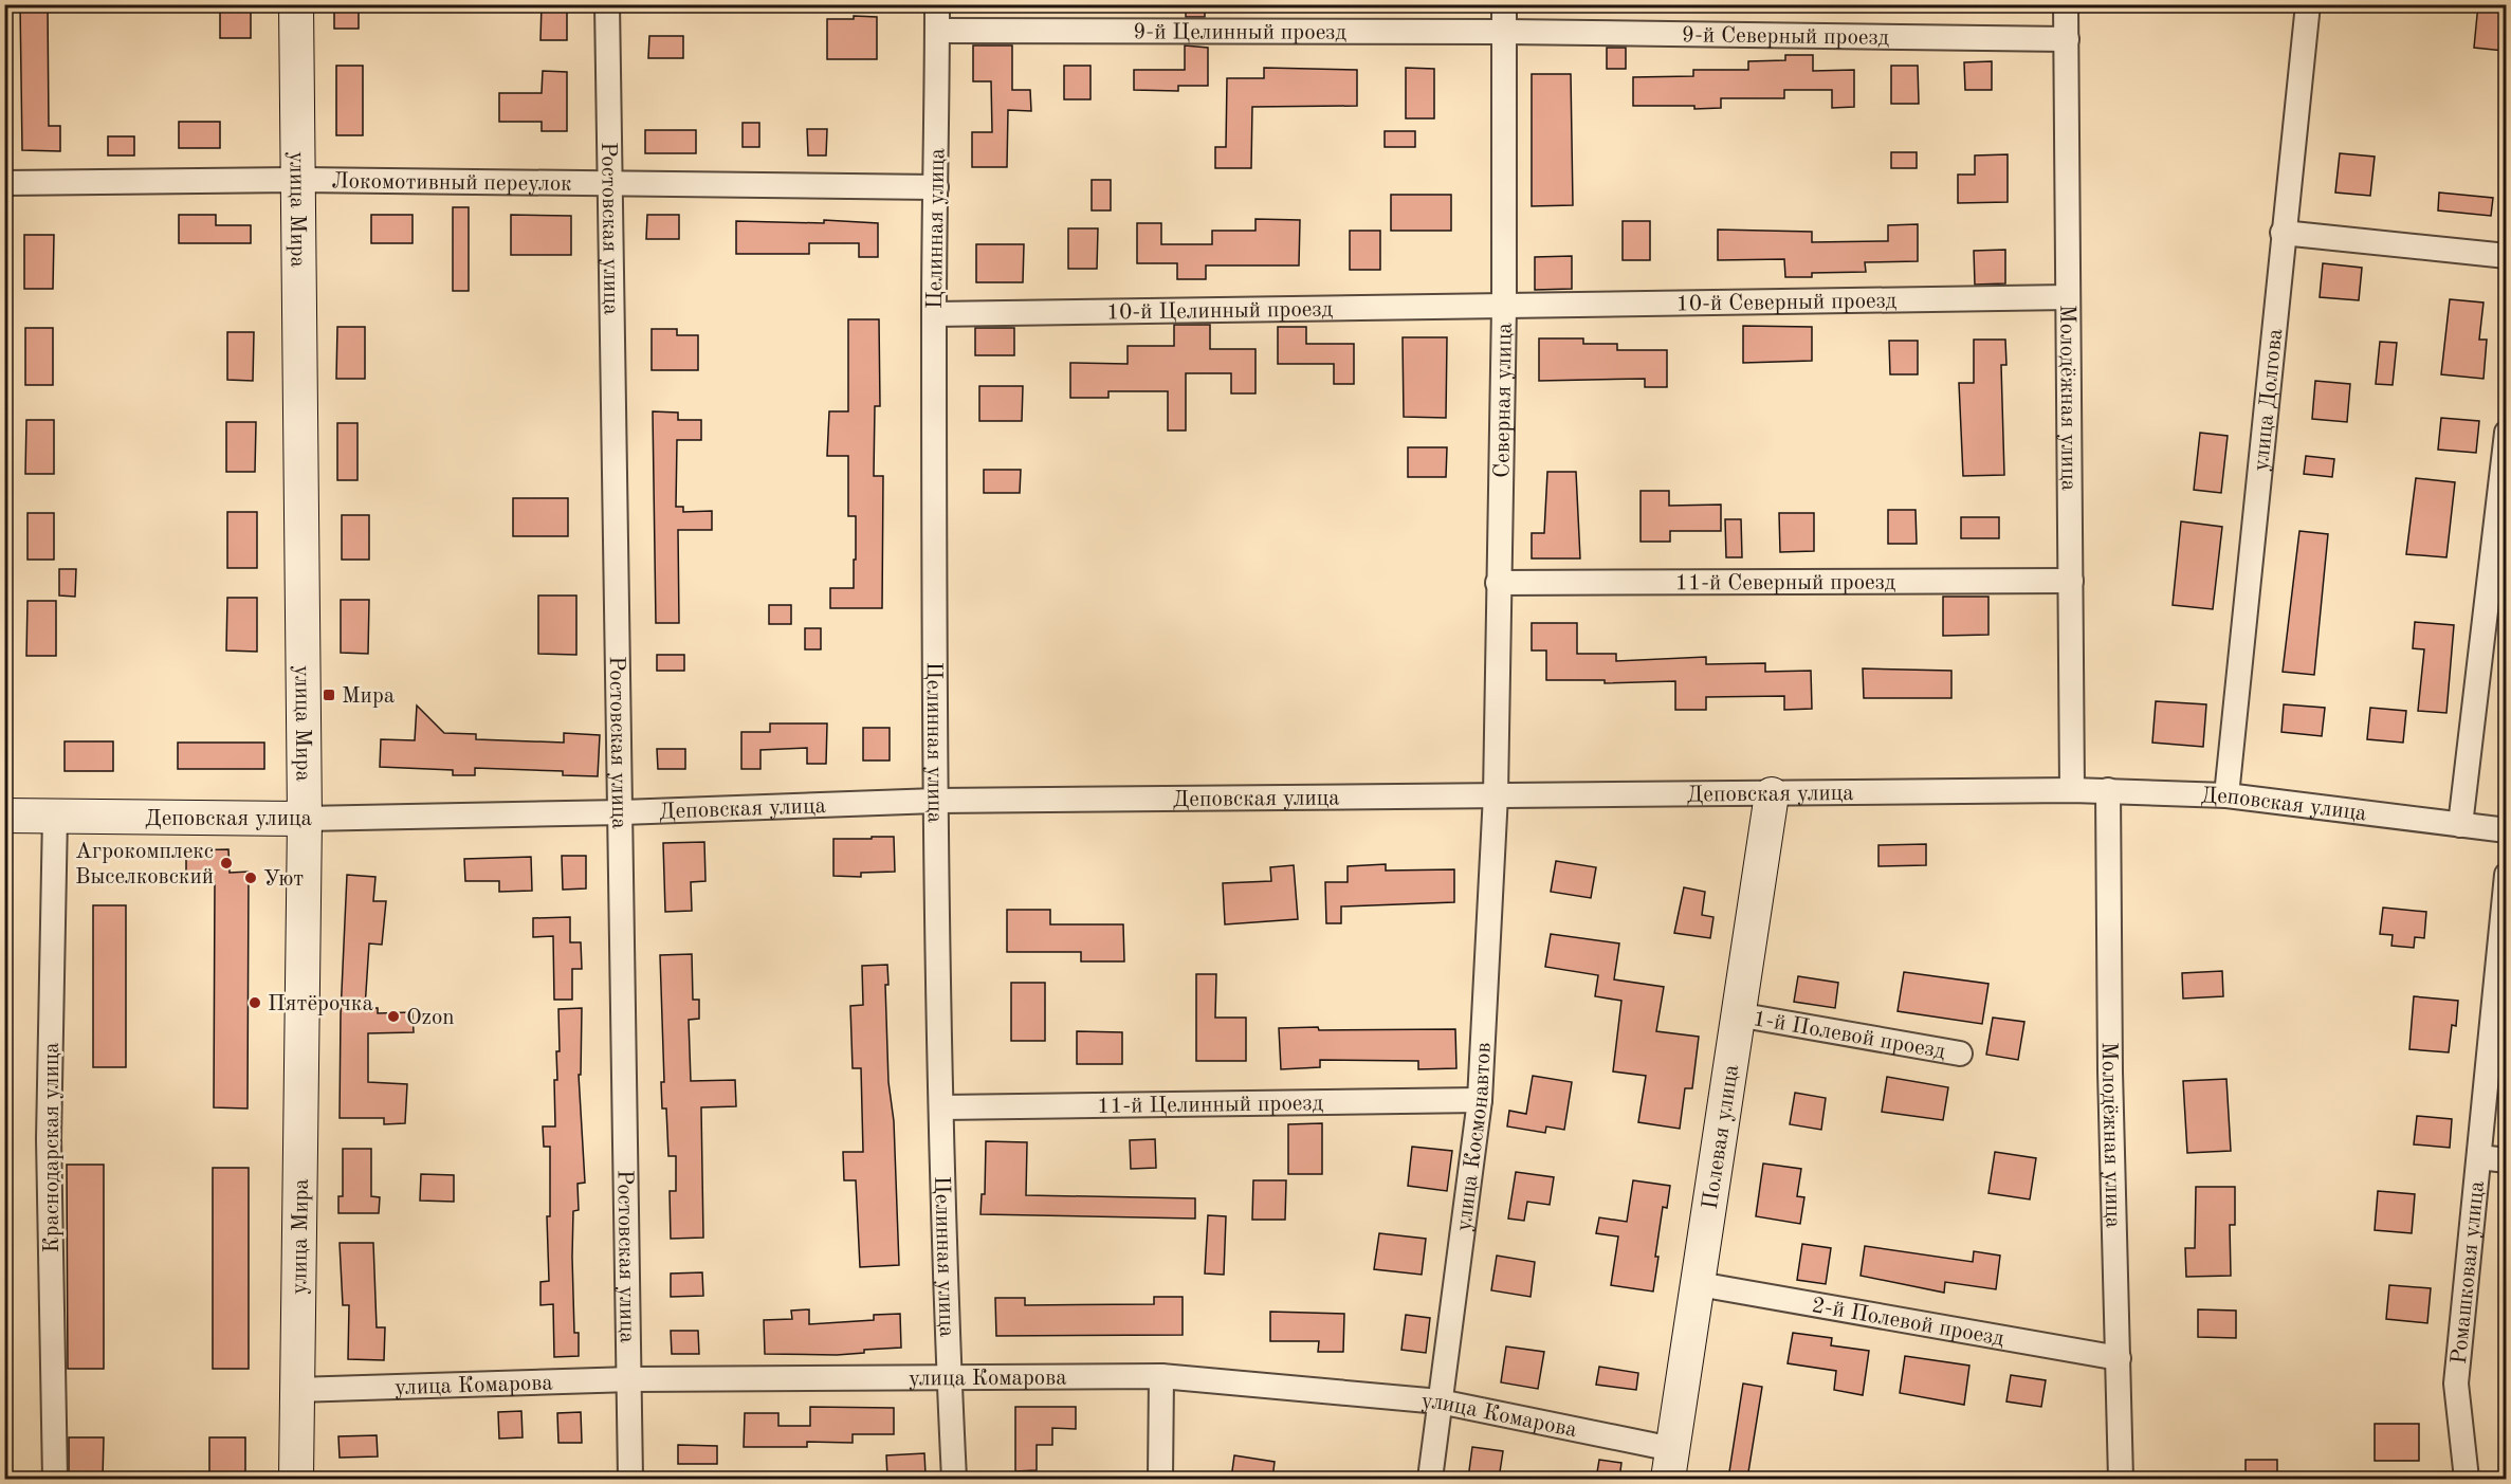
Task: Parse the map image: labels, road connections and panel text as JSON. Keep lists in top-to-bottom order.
{
  "streets": {
    "street": [
      "9-й Целинный проезд",
      "9-й Северный проезд",
      "Локомотивный переулок",
      "улица Мира",
      "Ростовская улица",
      "Целинная улица",
      "10-й Северный проезд",
      "10-й Целинный проезд",
      "Молодёжная улица",
      "Северная улица",
      "улица Долгова",
      "11-й Северный проезд",
      "Деповская улица",
      "1-й Полевой проезд",
      "11-й Целинный проезд",
      "Полевая улица",
      "улица Космонавтов",
      "Краснодарская улица",
      "Ромашковая улица",
      "2-й Полевой проезд",
      "улица Комарова"
    ]
  },
  "crossings": [
    ["9-й Целинный проезд", "9-й Северный проезд"],
    ["9-й Целинный проезд", "Целинная улица"],
    ["9-й Целинный проезд", "Северная улица"],
    ["9-й Северный проезд", "Молодёжная улица"],
    ["9-й Северный проезд", "Северная улица"],
    ["Локомотивный переулок", "улица Мира"],
    ["Локомотивный переулок", "Ростовская улица"],
    ["Локомотивный переулок", "Целинная улица"],
    ["улица Мира", "Деповская улица"],
    ["улица Мира", "улица Комарова"],
    ["Ростовская улица", "Деповская улица"],
    ["Ростовская улица", "улица Комарова"],
    ["Целинная улица", "10-й Целинный проезд"],
    ["Целинная улица", "Деповская улица"],
    ["Целинная улица", "11-й Целинный проезд"],
    ["Целинная улица", "улица Комарова"],
    ["10-й Северный проезд", "10-й Целинный проезд"],
    ["10-й Северный проезд", "Молодёжная улица"],
    ["10-й Северный проезд", "Северная улица"],
    ["10-й Целинный проезд", "Северная улица"],
    ["Молодёжная улица", "11-й Северный проезд"],
    ["Молодёжная улица", "Деповская улица"],
    ["Молодёжная улица", "2-й Полевой проезд"],
    ["Северная улица", "11-й Северный проезд"],
    ["Северная улица", "Деповская улица"],
    ["Северная улица", "улица Космонавтов"],
    ["улица Долгова", "Деповская улица"],
    ["Деповская улица", "Полевая улица"],
    ["Деповская улица", "улица Космонавтов"],
    ["Деповская улица", "Краснодарская улица"],
    ["1-й Полевой проезд", "Полевая улица"],
    ["11-й Целинный проезд", "улица Космонавтов"],
    ["Полевая улица", "2-й Полевой проезд"],
    ["Полевая улица", "улица Комарова"],
    ["улица Космонавтов", "улица Комарова"]
  ],
  "places": {
    "transit": ["Мира"],
    "other": [
      "Агрокомплекс Выселковский",
      "Уют",
      "Пятёрочка",
      "Ozon"
    ]
  }
}
